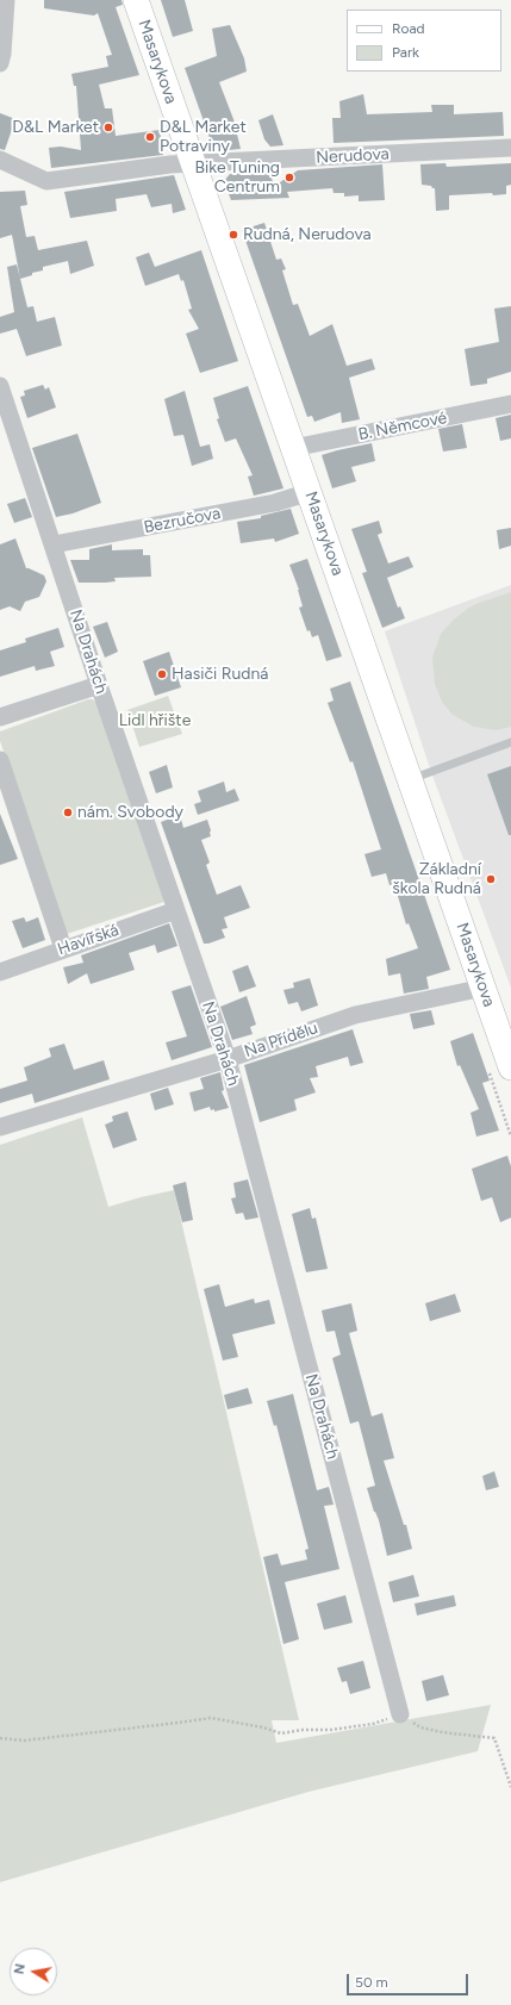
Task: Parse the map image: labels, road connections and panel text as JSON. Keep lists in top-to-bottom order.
{
  "streets": {
    "main road": ["Masarykova"],
    "street": [
      "Nerudova",
      "B. Němcové",
      "Bezručova",
      "Na Drahách",
      "Havířská",
      "Na Přídělu"
    ]
  },
  "crossings": [
    ["Masarykova", "Nerudova"],
    ["Masarykova", "B. Němcové"],
    ["Masarykova", "Bezručova"],
    ["Masarykova", "Na Přídělu"],
    ["Bezručova", "Na Drahách"],
    ["Na Drahách", "Havířská"],
    ["Na Drahách", "Na Přídělu"]
  ],
  "parks": ["Lidl hřište"],
  "places": [
    "D&L Market",
    "D&L Market Potraviny",
    "Bike Tuning Centrum",
    "Rudná, Nerudova",
    "Hasiči Rudná",
    "nám. Svobody",
    "Základní škola Rudná"
  ],
  "legend": ["Road", "Park"],
  "scale_bar": "50 m",
  "north": "left"
}
